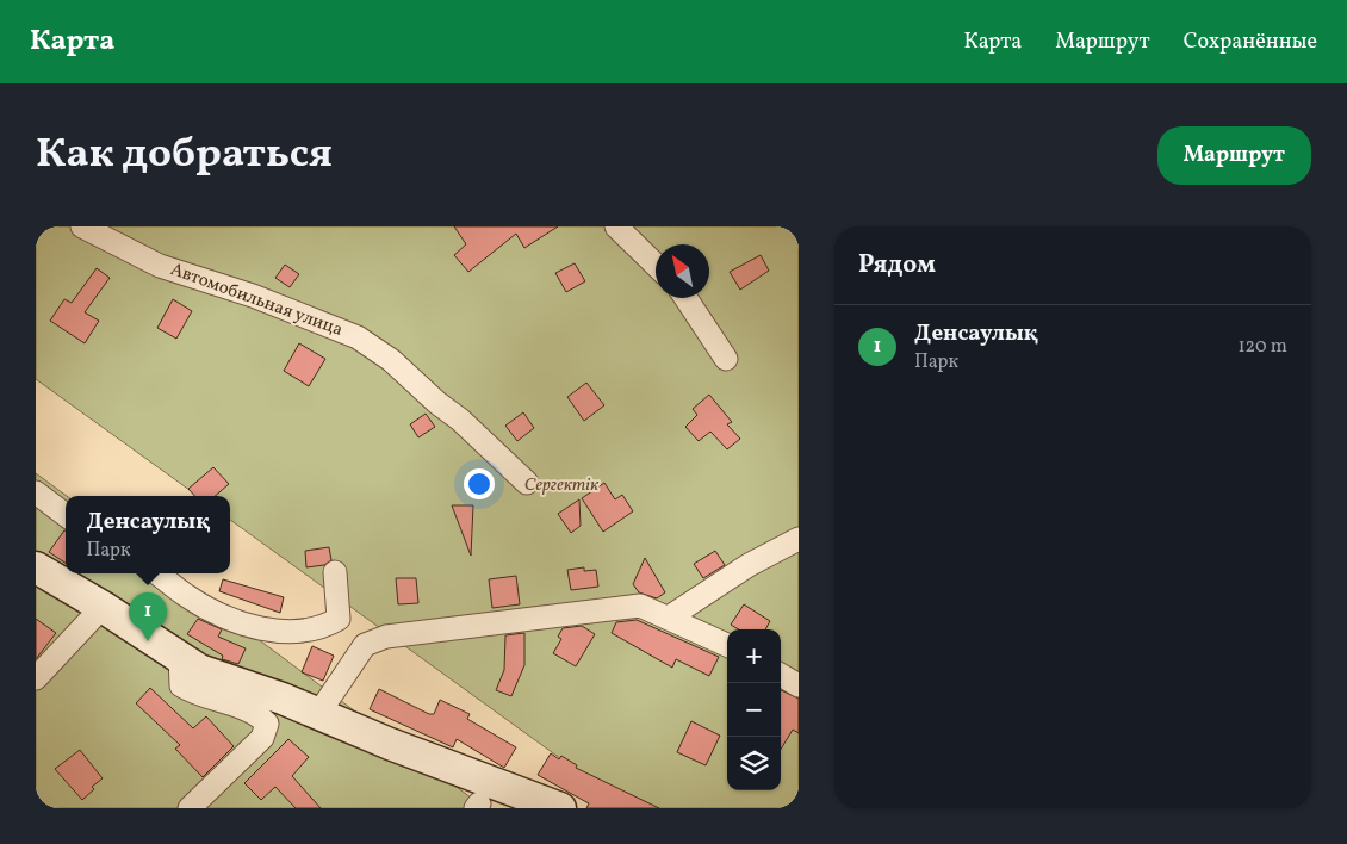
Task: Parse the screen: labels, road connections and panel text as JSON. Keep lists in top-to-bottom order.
{
  "streets": {
    "street": ["Автомобильная улица"]
  },
  "parks": ["Сергектік"],
  "north": "top left",
  "page": {
    "header": "Карта",
    "nav": ["Карта", "Маршрут", "Сохранённые"],
    "title": "Как добраться",
    "buttons": "Маршрут",
    "heading": "Рядом",
    "list": [
      {
        "mark": "1",
        "name": "Денсаулық",
        "note": "Парк",
        "value": "120 m"
      }
    ],
    "popup": ["Денсаулық", "Парк"],
    "pins": "1",
    "map_buttons": ["+", "−"]
  }
}
